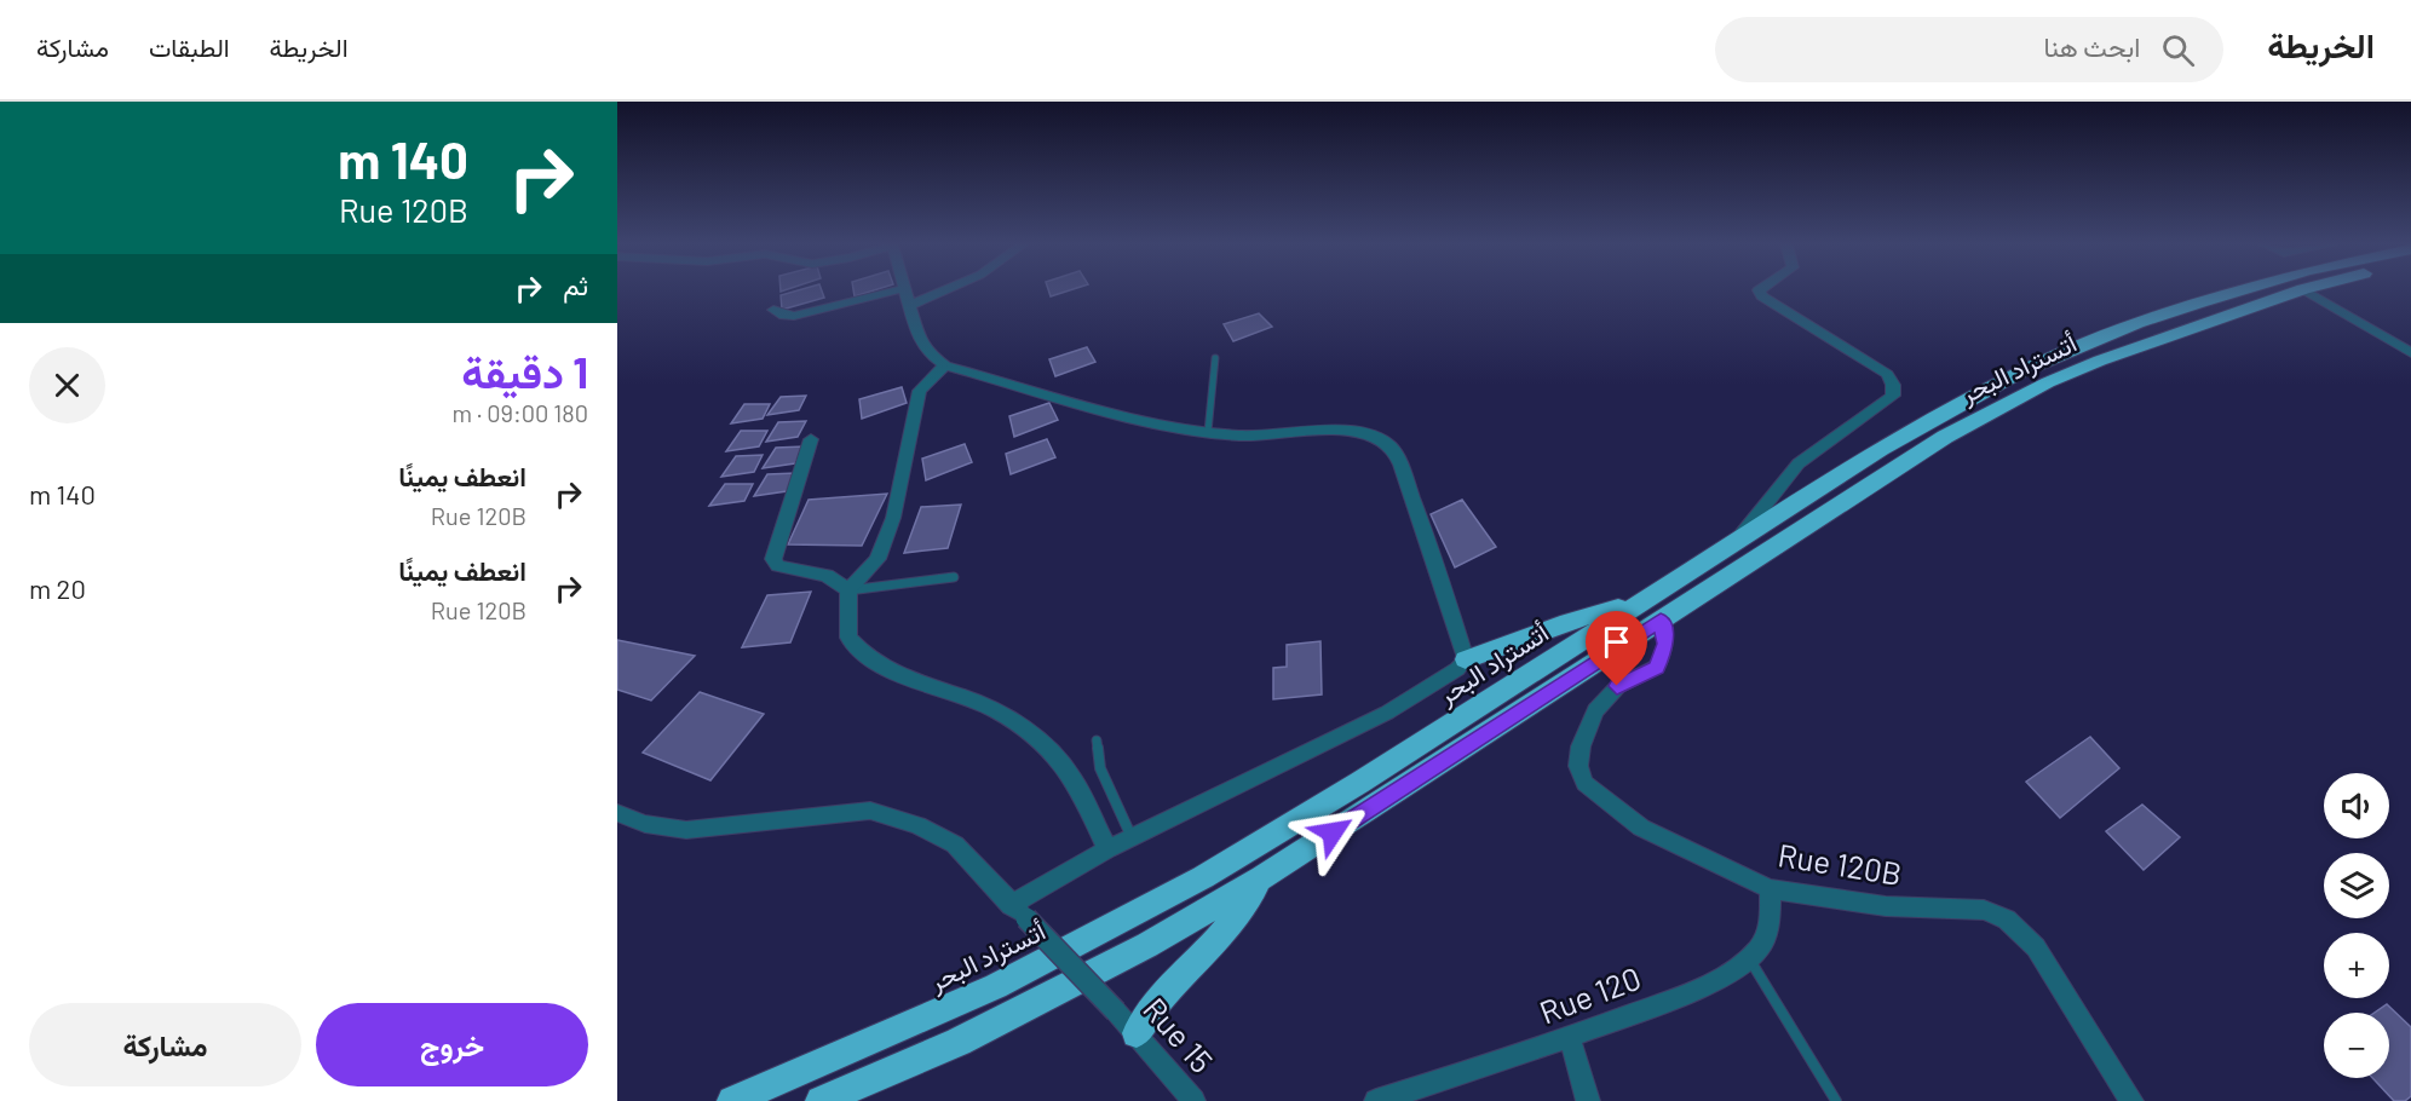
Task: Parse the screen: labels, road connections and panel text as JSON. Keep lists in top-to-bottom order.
{
  "streets": {
    "highway": ["أتستراد البحر"],
    "street": ["Rue 120B", "Rue 120", "Rue 15"]
  },
  "crossings": [
    ["أتستراد البحر", "Rue 120B"],
    ["Rue 120B", "Rue 120"]
  ],
  "page": {
    "header": "الخريطة",
    "search": "ابحث هنا",
    "nav": ["الخريطة", "الطبقات", "مشاركة"],
    "turn": ["140 m", "Rue 120B"],
    "then": "ثم",
    "heading": ["1 دقيقة", "180 m · 09:00"],
    "list": [
      {
        "name": "انعطف يمينًا",
        "note": "Rue 120B",
        "value": "140 m"
      },
      {
        "name": "انعطف يمينًا",
        "note": "Rue 120B",
        "value": "20 m"
      }
    ],
    "map_buttons": ["+", "−"],
    "buttons": ["خروج", "مشاركة"]
  }
}
